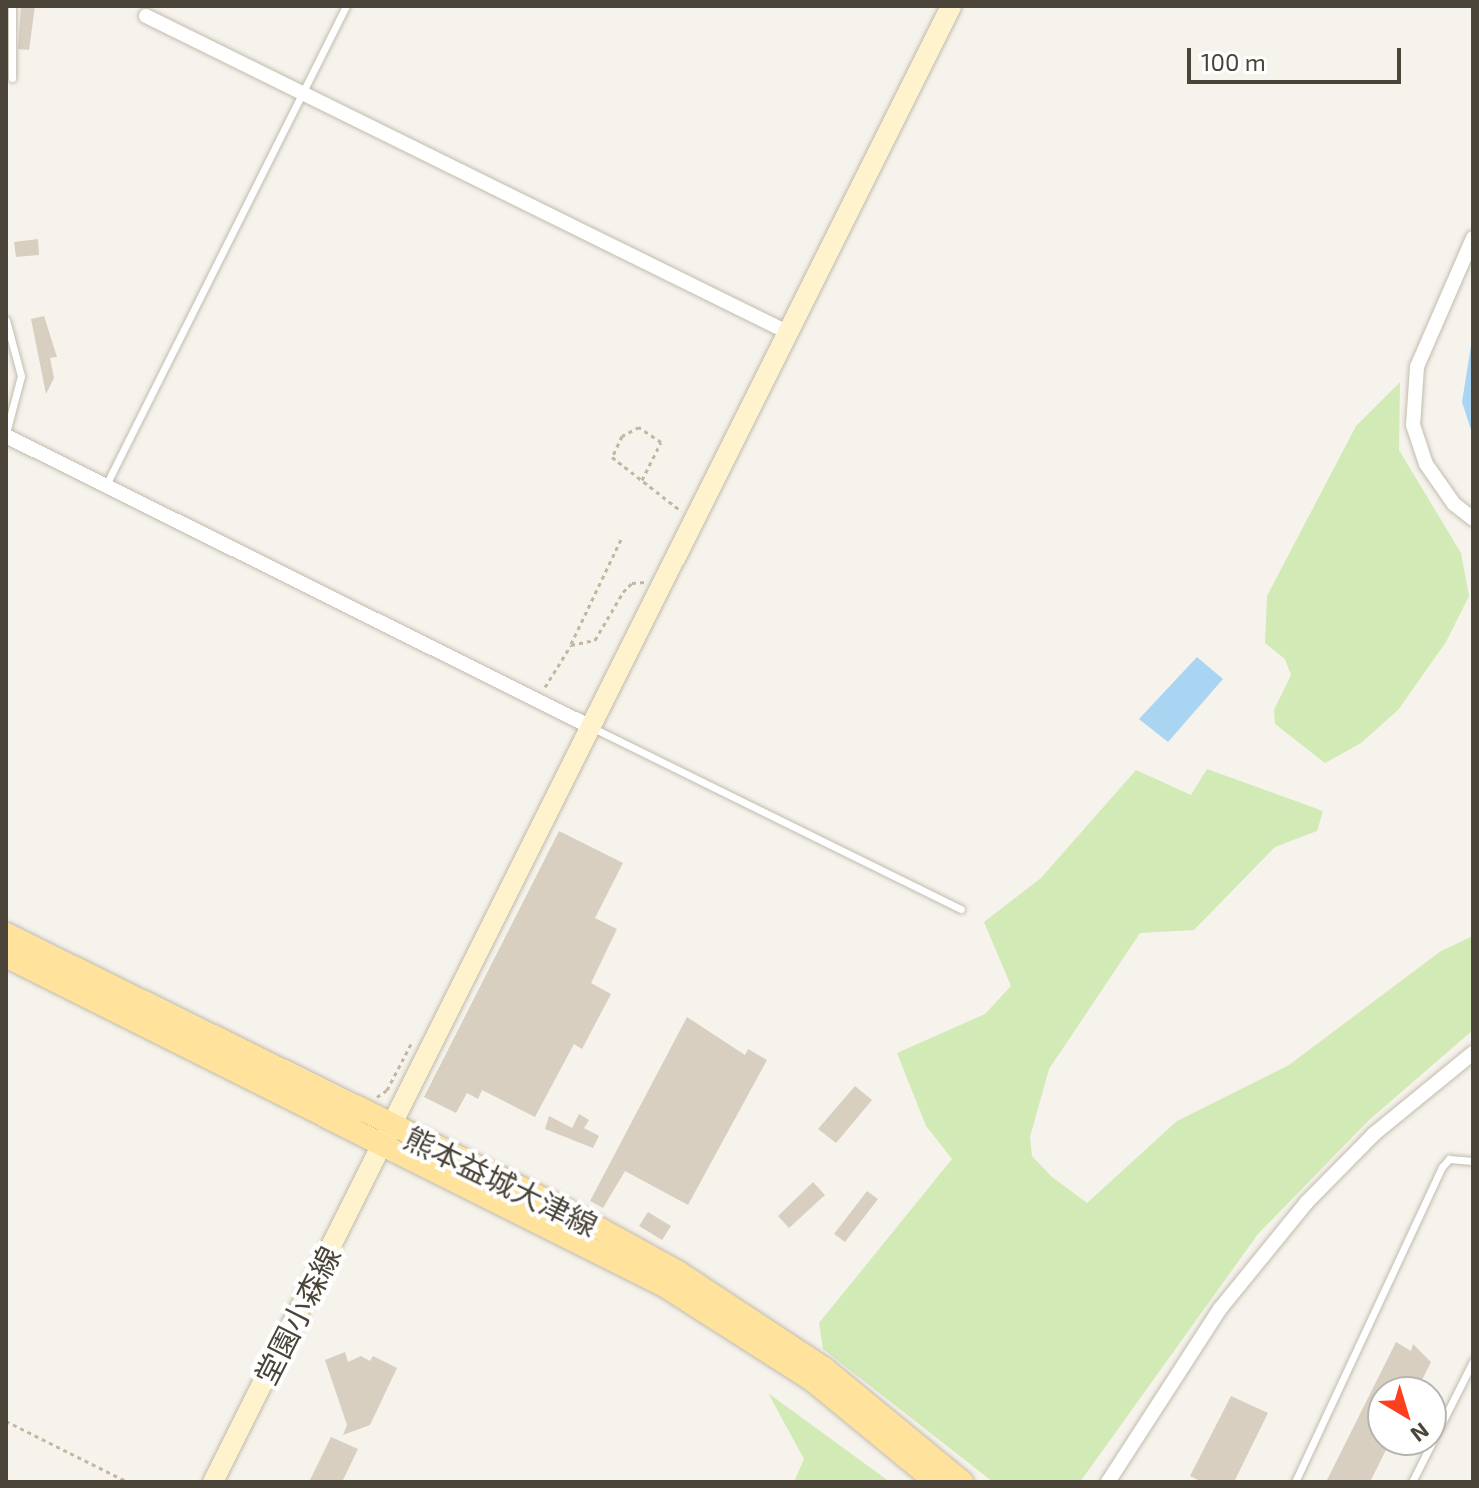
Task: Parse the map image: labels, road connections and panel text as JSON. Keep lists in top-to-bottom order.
{
  "streets": {
    "main road": ["熊本益城大津線"],
    "street": ["堂園小森線"]
  },
  "crossings": [
    ["熊本益城大津線", "堂園小森線"]
  ],
  "scale_bar": "100 m",
  "north": "bottom right"
}
